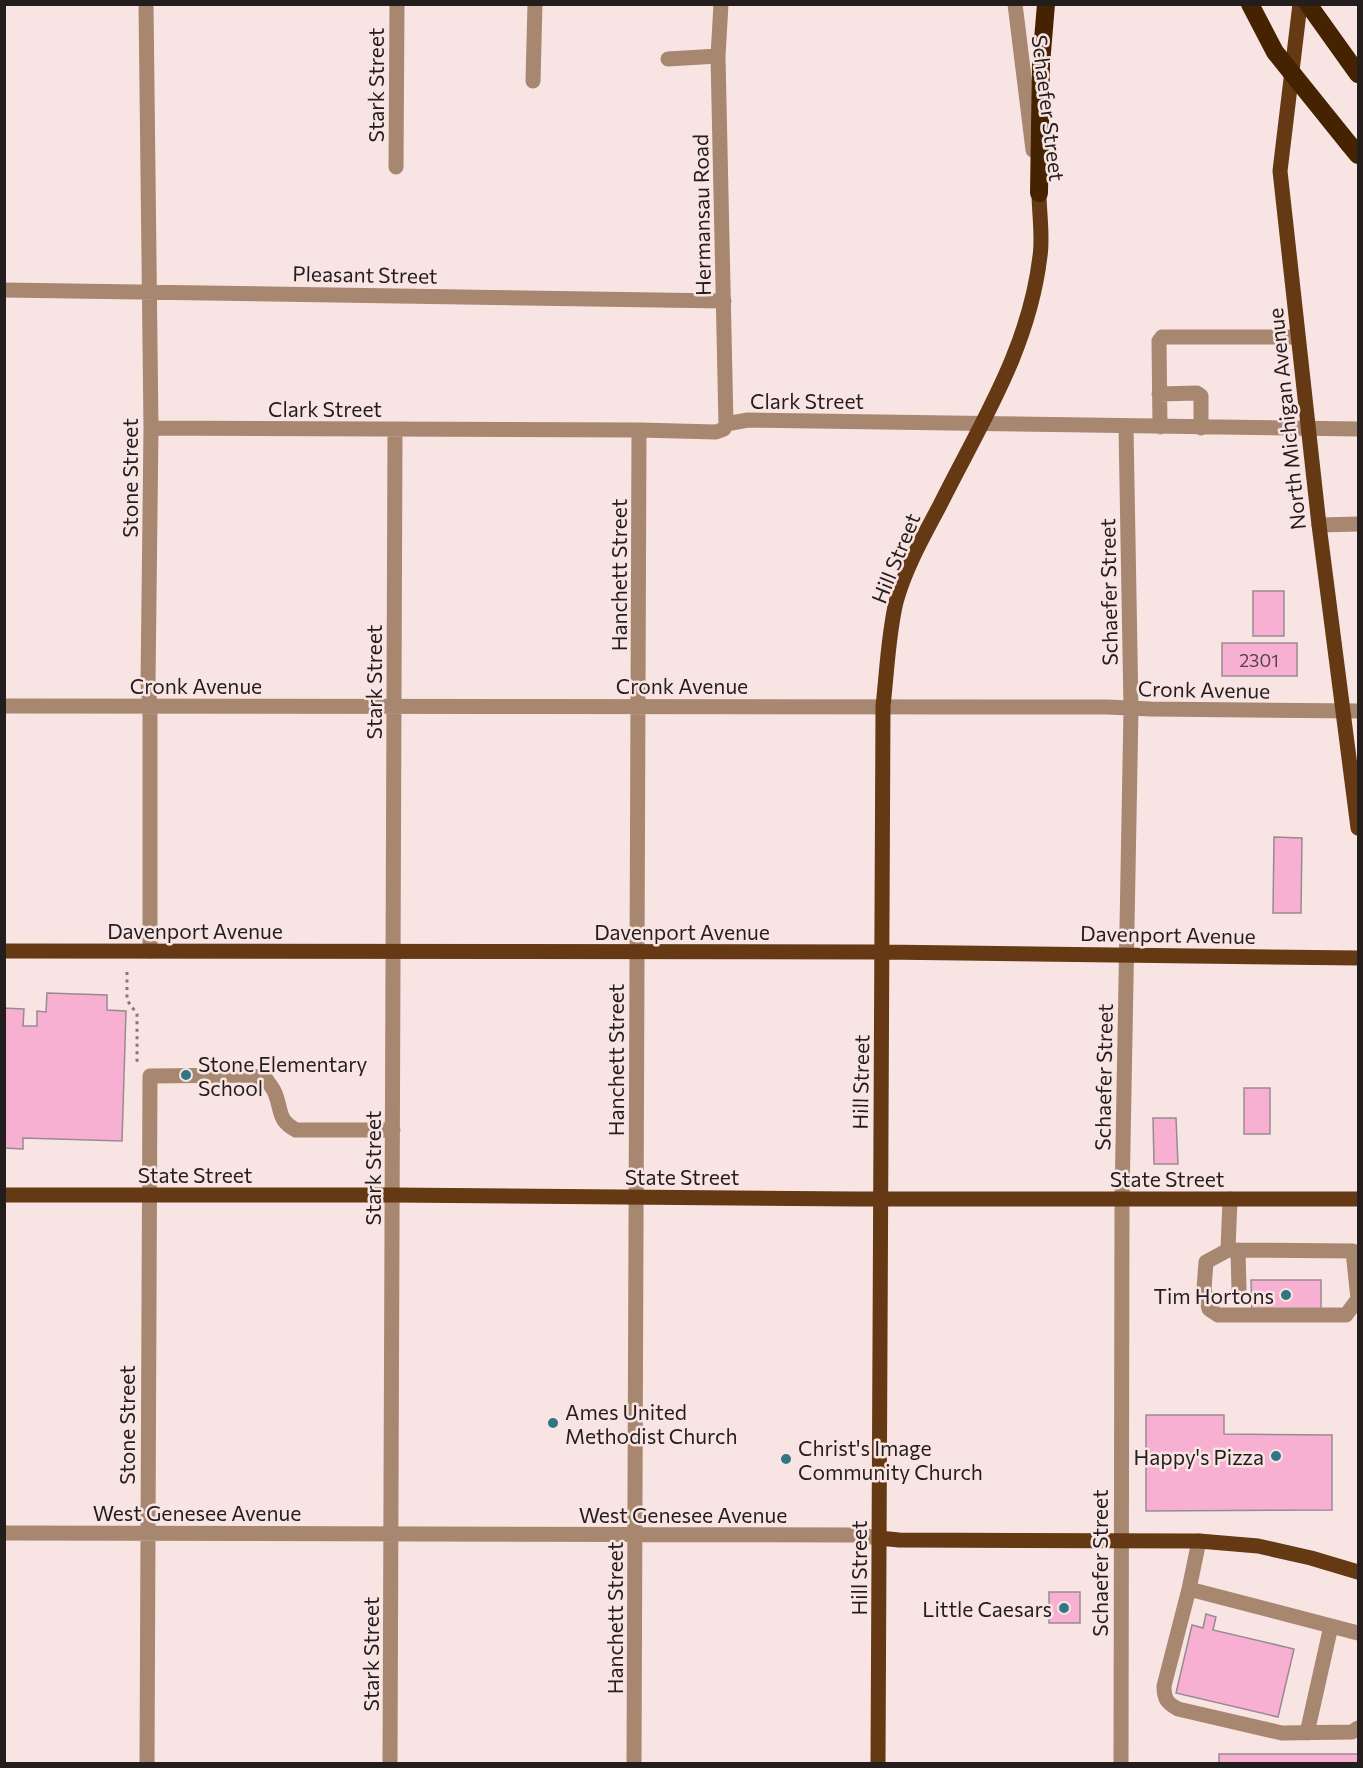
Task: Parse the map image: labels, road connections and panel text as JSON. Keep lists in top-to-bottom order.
{
  "streets": {
    "main road": [
      "Schaefer Street",
      "North Michigan Avenue",
      "Hill Street",
      "Davenport Avenue",
      "State Street",
      "West Genesee Avenue"
    ],
    "street": [
      "Stark Street",
      "Hermansau Road",
      "Pleasant Street",
      "Clark Street",
      "Stone Street",
      "Hanchett Street",
      "Cronk Avenue"
    ]
  },
  "crossings": [
    ["Stark Street", "Clark Street"],
    ["Stark Street", "Stone Street"],
    ["Stark Street", "Cronk Avenue"],
    ["Stark Street", "Davenport Avenue"],
    ["Stark Street", "State Street"],
    ["Stark Street", "West Genesee Avenue"],
    ["Schaefer Street", "Clark Street"],
    ["Schaefer Street", "Hill Street"],
    ["Schaefer Street", "Cronk Avenue"],
    ["Schaefer Street", "Davenport Avenue"],
    ["Schaefer Street", "State Street"],
    ["Schaefer Street", "West Genesee Avenue"],
    ["Hermansau Road", "Pleasant Street"],
    ["Hermansau Road", "Clark Street"],
    ["Pleasant Street", "Stone Street"],
    ["Clark Street", "North Michigan Avenue"],
    ["Clark Street", "Stone Street"],
    ["Clark Street", "Hill Street"],
    ["Clark Street", "Hanchett Street"],
    ["North Michigan Avenue", "Cronk Avenue"],
    ["Stone Street", "Cronk Avenue"],
    ["Stone Street", "Davenport Avenue"],
    ["Stone Street", "State Street"],
    ["Stone Street", "West Genesee Avenue"],
    ["Hill Street", "Cronk Avenue"],
    ["Hill Street", "Davenport Avenue"],
    ["Hill Street", "State Street"],
    ["Hill Street", "West Genesee Avenue"],
    ["Hanchett Street", "Cronk Avenue"],
    ["Hanchett Street", "Davenport Avenue"],
    ["Hanchett Street", "State Street"],
    ["Hanchett Street", "West Genesee Avenue"]
  ],
  "places": [
    "Stone Elementary School",
    "Tim Hortons",
    "Ames United Methodist Church",
    "Happy's Pizza",
    "Christ's Image Community Church",
    "Little Caesars"
  ],
  "house_numbers": ["2301"]
}
